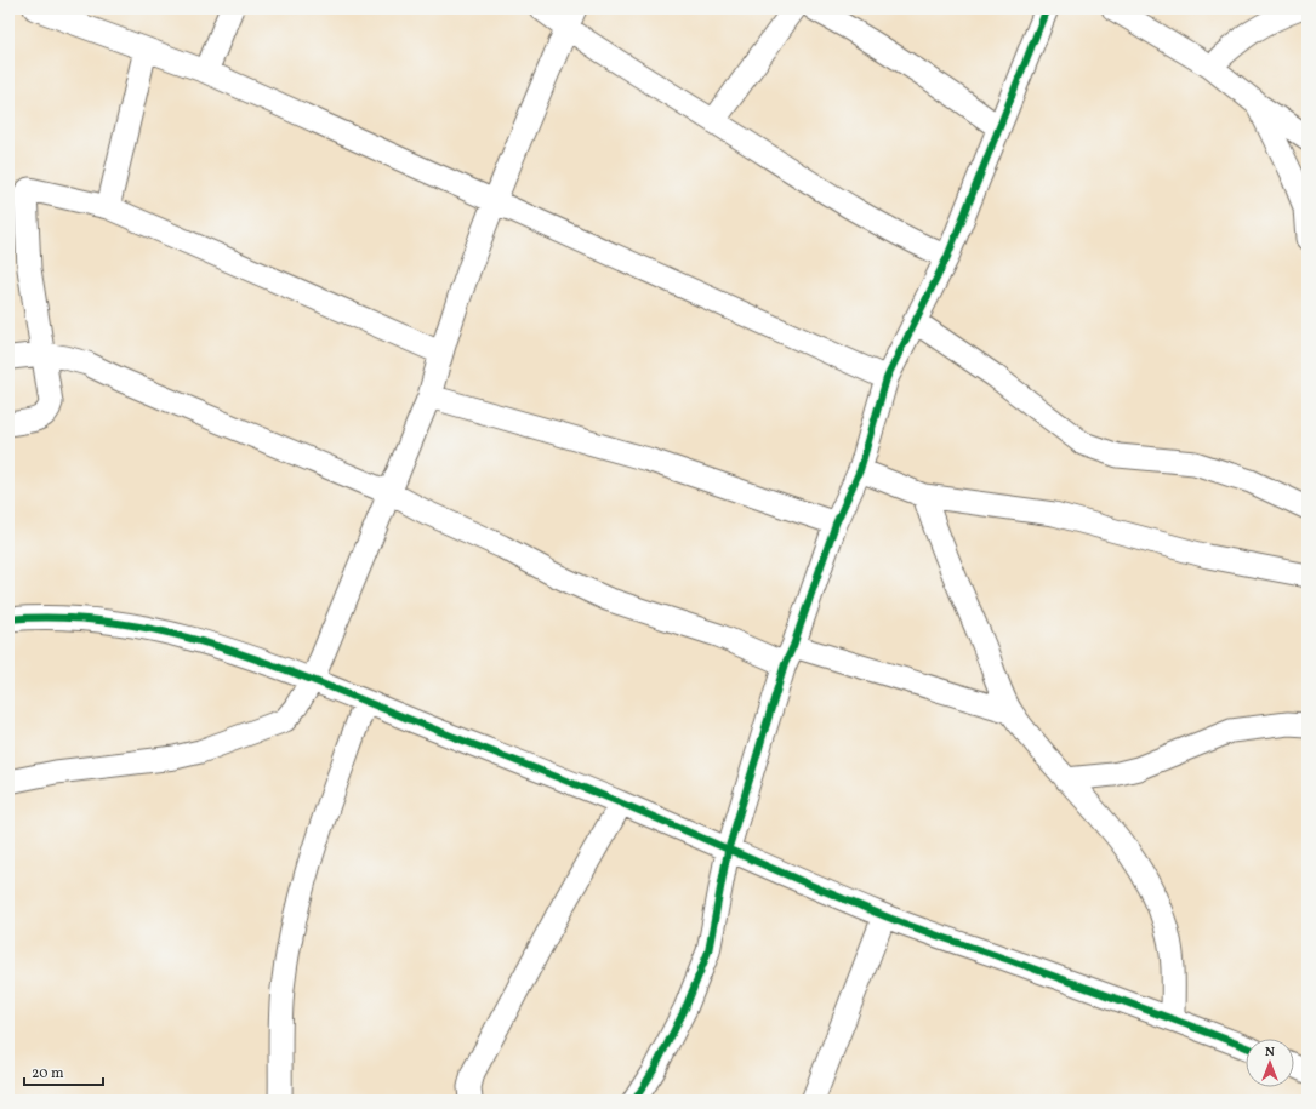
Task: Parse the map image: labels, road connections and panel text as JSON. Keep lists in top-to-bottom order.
{
  "scale_bar": "20 m",
  "north": "top"
}
